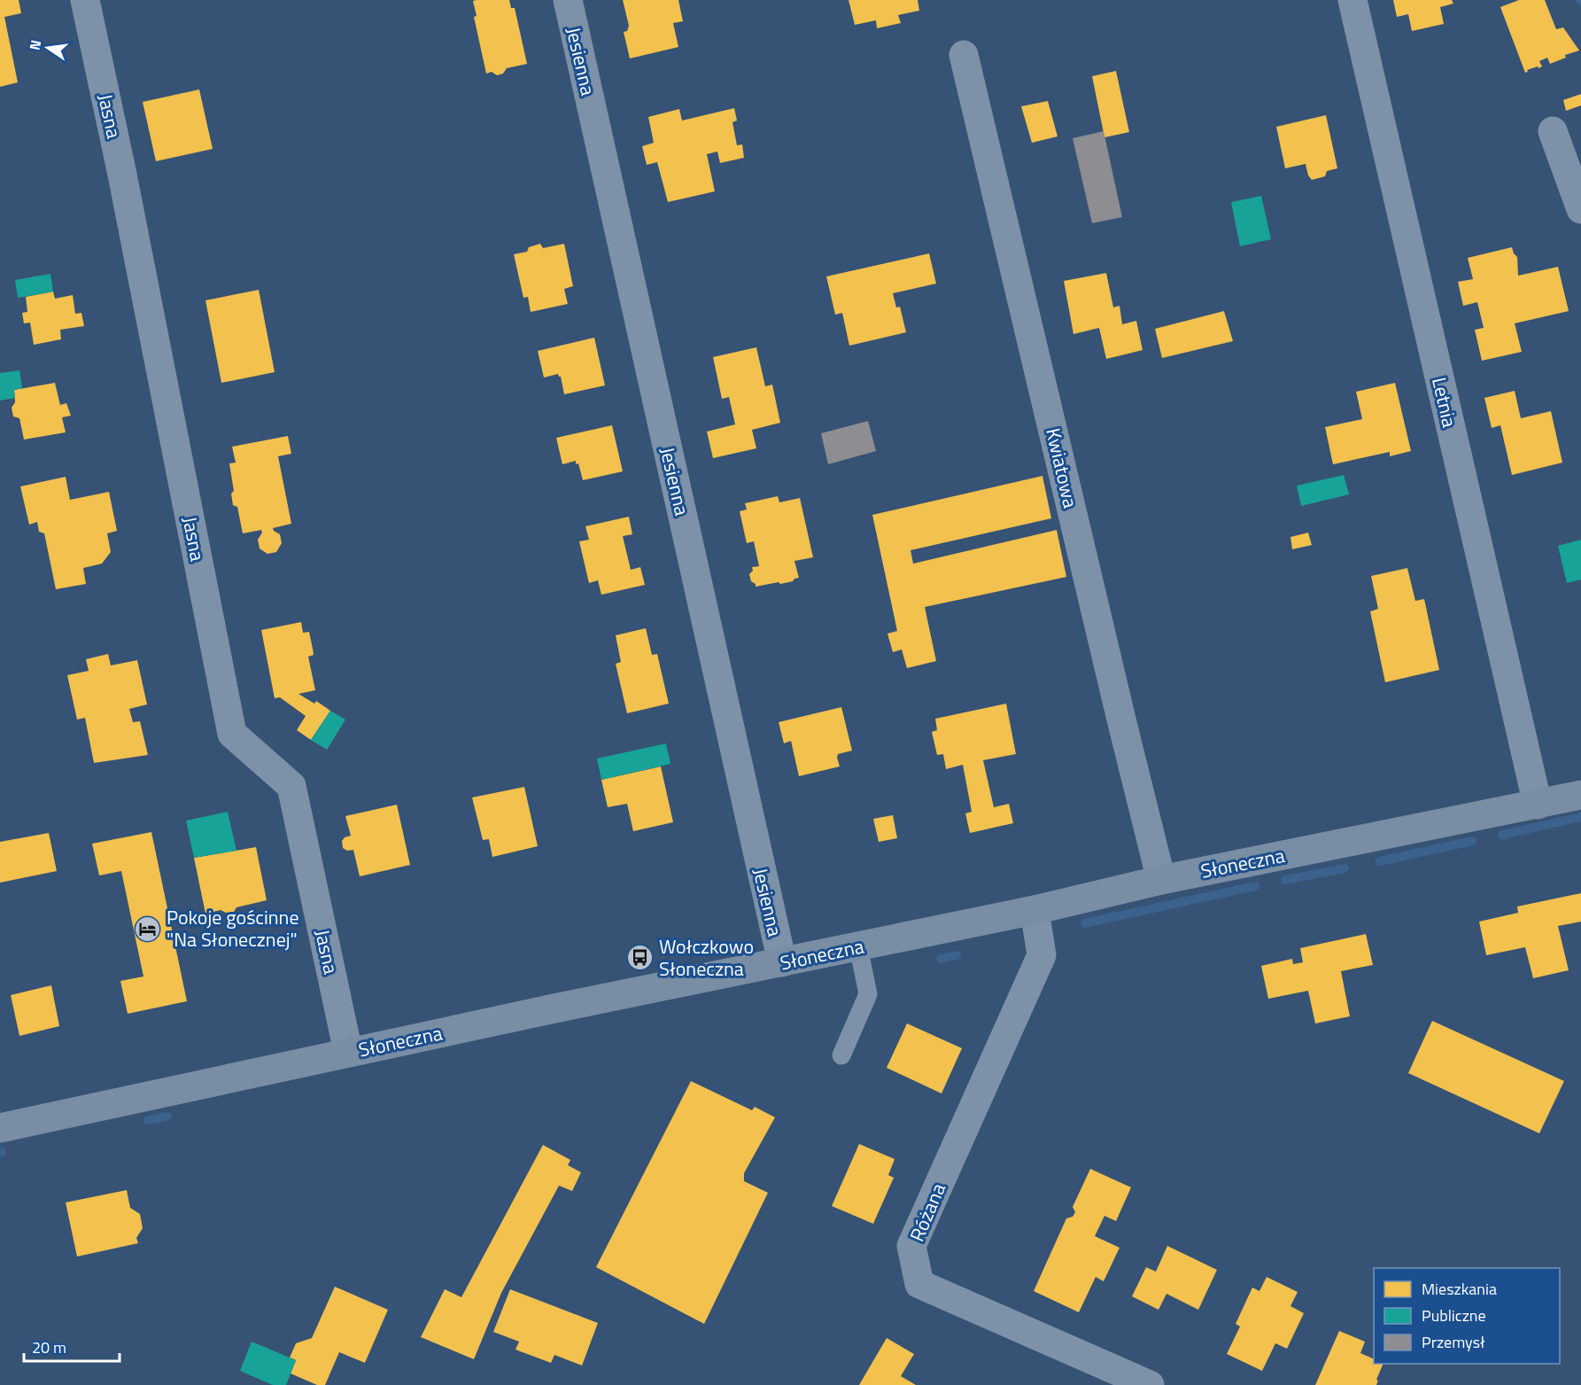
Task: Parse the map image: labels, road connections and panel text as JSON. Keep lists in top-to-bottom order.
{
  "streets": {
    "street": [
      "Jesienna",
      "Jasna",
      "Letnia",
      "Kwiatowa",
      "Słoneczna",
      "Różana"
    ]
  },
  "crossings": [
    ["Jesienna", "Słoneczna"],
    ["Jasna", "Słoneczna"],
    ["Letnia", "Słoneczna"],
    ["Kwiatowa", "Słoneczna"],
    ["Słoneczna", "Różana"]
  ],
  "places": {
    "hotel": ["Pokoje gościnne \"Na Słonecznej\""],
    "bus stop": ["Wołczkowo Słoneczna"]
  },
  "legend": ["Mieszkania", "Publiczne", "Przemysł"],
  "scale_bar": "20 m",
  "north": "left"
}
